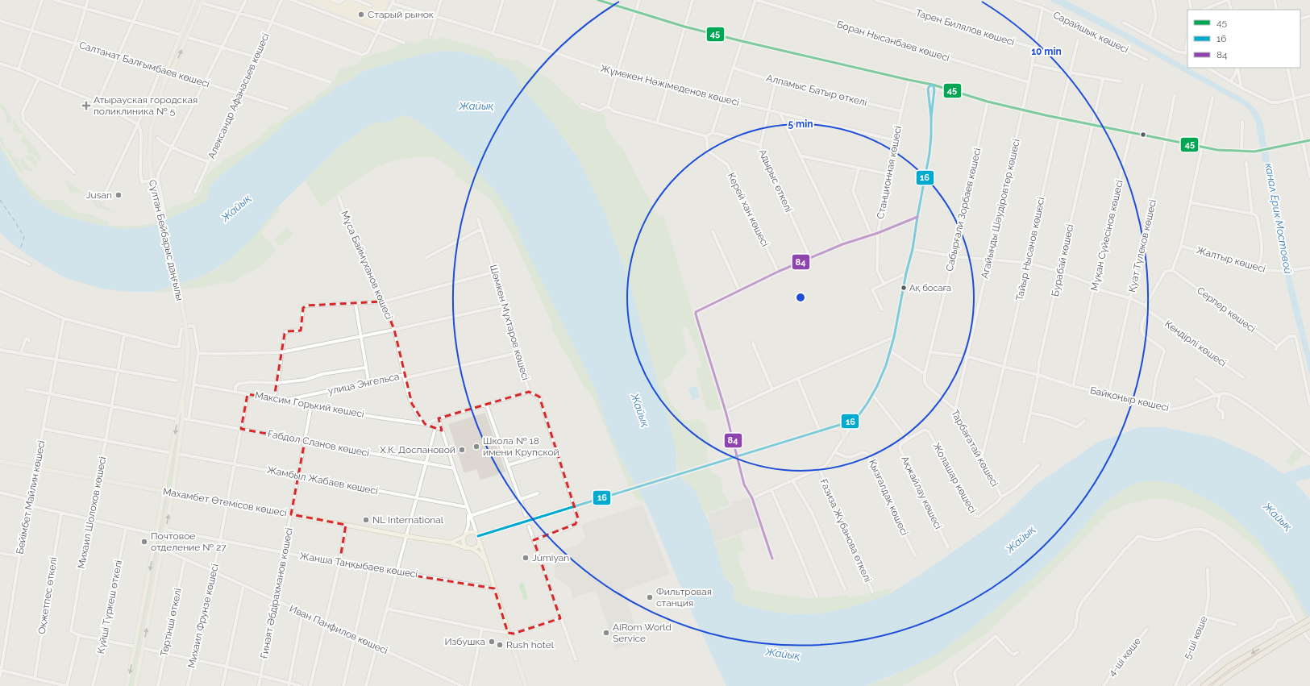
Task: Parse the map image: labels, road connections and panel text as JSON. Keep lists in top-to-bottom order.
{
  "streets": {
    "main road": ["Сұлтан Бейбарыс даңғылы", "Махамбет Өтемісов көшесі"],
    "street": [
      "Тарен Билялов көшесі",
      "Сарайшық көшесі",
      "Боран Нысанбаев көшесі",
      "Салтанат Балғымбаев көшесі",
      "Жұмекен Нәжімеденов көшесі",
      "Алпамыс Батыр өткелі",
      "Александр Афанасьев көшесі",
      "Станционная көшесі",
      "Адырыс өткелі",
      "Агайынды Шәудіровтер көшесi",
      "Керей хан көшесі",
      "Сабырғали Зорбаев көшесі",
      "Мұқан Сүйесінов көшесі",
      "Қуат Түлеков көшесі",
      "Тайыр Нысанов көшесi",
      "Жалтыр көшесі",
      "Бурабай көшесi",
      "Мұса Баймұханов көшесі",
      "Серпер көшесі",
      "Шәмкен Мұхтаров көшесі",
      "Кендірлі көшесі",
      "улица Энгельса",
      "Байқоңыр көшесi",
      "Максим Горький көшесі",
      "Ғабдол Сланов көшесі",
      "Тарбағатай көшесi",
      "Жолашар көшесi",
      "Жамбыл Жабаев көшесі",
      "Ақжайлау көшесі",
      "Бейімбет Майлин көшесі",
      "Қызғалдақ көшесі",
      "Михаил Шолохов көшесі",
      "Ғазиза Жұбанова өткелі",
      "Жанша Таңқыбаев көшесі",
      "Ғинаят Әбдірахманов көшесі",
      "Оқжетпес өткелі",
      "Күйші Түркеш өткелі",
      "Михаил Фрунзе көшесі",
      "Төртінші өткелі",
      "Иван Панфилов көшесі",
      "5-шi көше",
      "4-шi көше"
    ]
  },
  "crossings": [
    ["Тарен Билялов көшесі", "Агайынды Шәудіровтер көшесi"],
    ["Сарайшық көшесі", "Агайынды Шәудіровтер көшесi"],
    ["Боран Нысанбаев көшесі", "Агайынды Шәудіровтер көшесi"],
    ["Салтанат Балғымбаев көшесі", "Александр Афанасьев көшесі"],
    ["Салтанат Балғымбаев көшесі", "Сұлтан Бейбарыс даңғылы"],
    ["Жұмекен Нәжімеденов көшесі", "Станционная көшесі"],
    ["Жұмекен Нәжімеденов көшесі", "Адырыс өткелі"],
    ["Алпамыс Батыр өткелі", "Станционная көшесі"],
    ["Алпамыс Батыр өткелі", "Адырыс өткелі"],
    ["Агайынды Шәудіровтер көшесi", "Байқоңыр көшесi"],
    ["Агайынды Шәудіровтер көшесi", "Тарбағатай көшесi"],
    ["Сабырғали Зорбаев көшесі", "Байқоңыр көшесi"],
    ["Сабырғали Зорбаев көшесі", "Тарбағатай көшесi"],
    ["Мұқан Сүйесінов көшесі", "Байқоңыр көшесi"],
    ["Сұлтан Бейбарыс даңғылы", "Ғабдол Сланов көшесі"],
    ["Сұлтан Бейбарыс даңғылы", "Жамбыл Жабаев көшесі"],
    ["Сұлтан Бейбарыс даңғылы", "Махамбет Өтемісов көшесі"],
    ["Сұлтан Бейбарыс даңғылы", "Жанша Таңқыбаев көшесі"],
    ["Сұлтан Бейбарыс даңғылы", "Иван Панфилов көшесі"],
    ["Қуат Түлеков көшесі", "Байқоңыр көшесi"],
    ["Тайыр Нысанов көшесi", "Байқоңыр көшесi"],
    ["Тайыр Нысанов көшесi", "Тарбағатай көшесi"],
    ["Бурабай көшесi", "Байқоңыр көшесi"],
    ["Мұса Баймұханов көшесі", "улица Энгельса"],
    ["Мұса Баймұханов көшесі", "Максим Горький көшесі"],
    ["Шәмкен Мұхтаров көшесі", "улица Энгельса"],
    ["улица Энгельса", "Максим Горький көшесі"],
    ["Максим Горький көшесі", "Ғинаят Әбдірахманов көшесі"],
    ["Максим Горький көшесі", "Михаил Фрунзе көшесі"],
    ["Ғабдол Сланов көшесі", "Ғинаят Әбдірахманов көшесі"],
    ["Ғабдол Сланов көшесі", "Михаил Фрунзе көшесі"],
    ["Тарбағатай көшесi", "Жолашар көшесi"],
    ["Жолашар көшесi", "Ақжайлау көшесі"],
    ["Жамбыл Жабаев көшесі", "Ғинаят Әбдірахманов көшесі"],
    ["Жамбыл Жабаев көшесі", "Михаил Фрунзе көшесі"],
    ["Бейімбет Майлин көшесі", "Махамбет Өтемісов көшесі"],
    ["Қызғалдақ көшесі", "Ғазиза Жұбанова өткелі"],
    ["Махамбет Өтемісов көшесі", "Михаил Шолохов көшесі"],
    ["Махамбет Өтемісов көшесі", "Ғинаят Әбдірахманов көшесі"],
    ["Махамбет Өтемісов көшесі", "Михаил Фрунзе көшесі"],
    ["Жанша Таңқыбаев көшесі", "Ғинаят Әбдірахманов көшесі"],
    ["Жанша Таңқыбаев көшесі", "Михаил Фрунзе көшесі"],
    ["Ғинаят Әбдірахманов көшесі", "Иван Панфилов көшесі"],
    ["Михаил Фрунзе көшесі", "Иван Панфилов көшесі"],
    ["Төртінші өткелі", "Иван Панфилов көшесі"]
  ],
  "water": ["Жайық", "канал Ерик Мостовой"],
  "places": {
    "other": [
      "Старый рынок",
      "Jusan",
      "Ақ босаға",
      "Школа № 18 имени Крупской",
      "Х.К. Доспановой",
      "NL International",
      "Почтовое отделение № 27",
      "Jumiyan",
      "Фильтровая станция",
      "AiRom World Service",
      "Избушка",
      "Rush hotel"
    ],
    "health": ["Атырауская городская поликлиника № 5"]
  },
  "lines": ["transit line 45", "transit line 16", "transit line 84"],
  "legend": ["45", "16", "84"],
  "rings": ["10 min", "5 min"]
}
